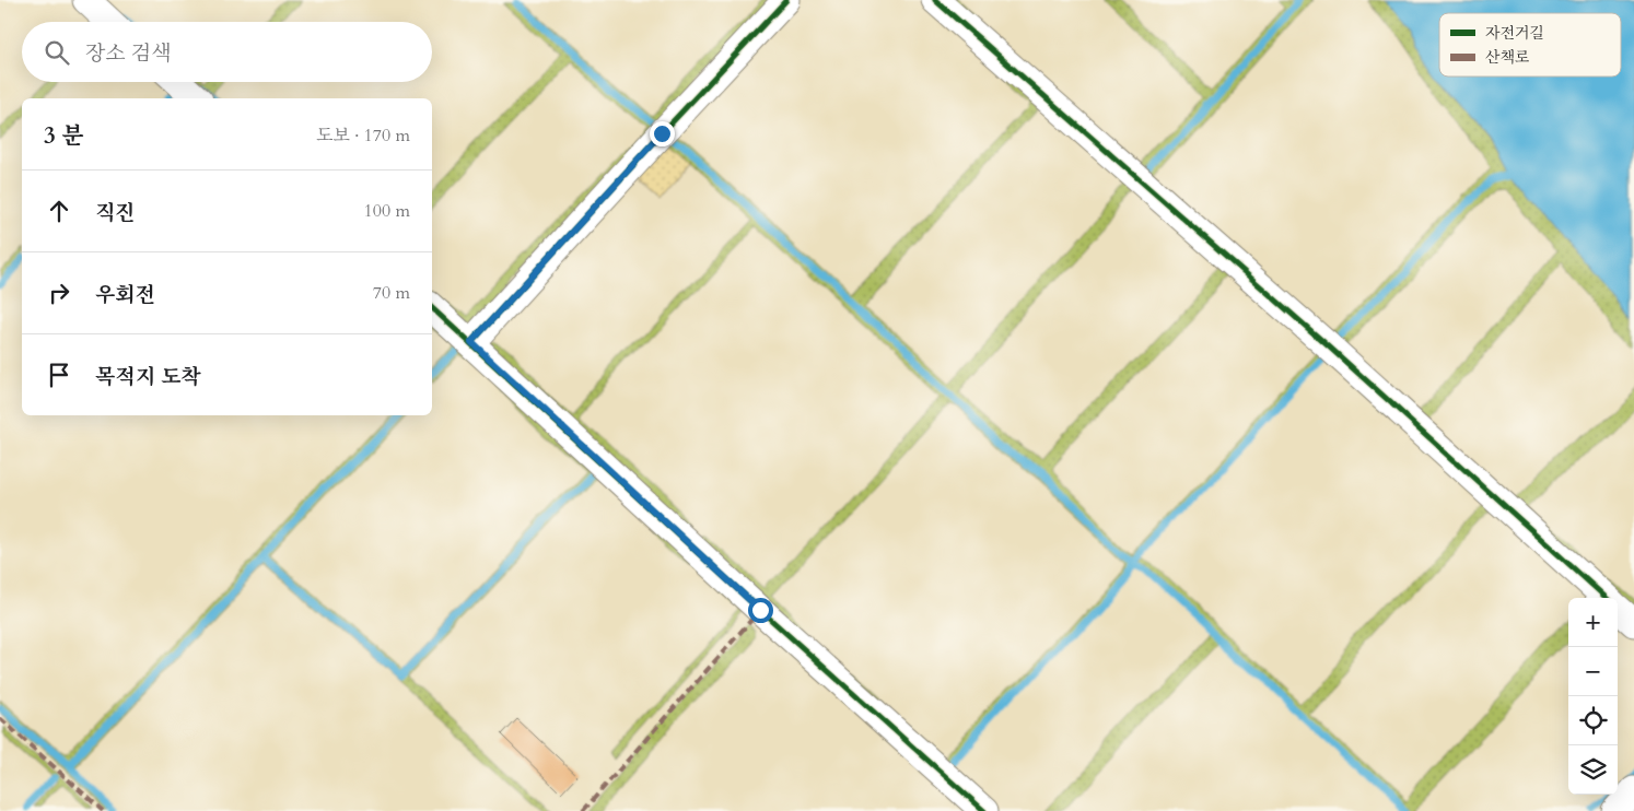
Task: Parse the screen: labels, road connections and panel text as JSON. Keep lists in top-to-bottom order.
{
  "legend": ["자전거길", "산책로"],
  "page": {
    "search": "장소 검색",
    "heading": ["3 분", "도보 · 170 m"],
    "list": [
      ["직진", "100 m"],
      ["우회전", "70 m"],
      "목적지 도착"
    ],
    "map_buttons": ["+", "−"]
  }
}
